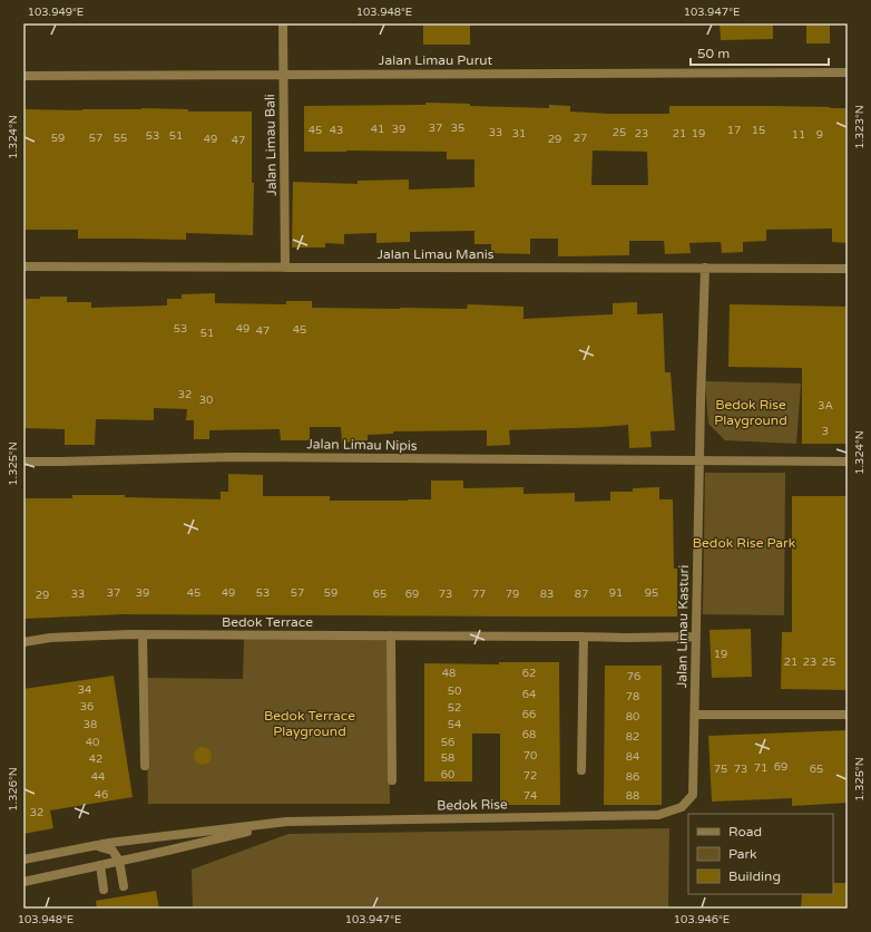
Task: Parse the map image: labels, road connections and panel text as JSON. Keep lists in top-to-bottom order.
{
  "streets": {
    "street": [
      "Jalan Limau Purut",
      "Jalan Limau Bali",
      "Jalan Limau Manis",
      "Jalan Limau Nipis",
      "Bedok Terrace",
      "Jalan Limau Kasturi",
      "Bedok Rise"
    ]
  },
  "crossings": [
    ["Jalan Limau Purut", "Jalan Limau Bali"],
    ["Jalan Limau Bali", "Jalan Limau Manis"],
    ["Jalan Limau Manis", "Jalan Limau Kasturi"],
    ["Jalan Limau Nipis", "Jalan Limau Kasturi"],
    ["Bedok Terrace", "Jalan Limau Kasturi"],
    ["Jalan Limau Kasturi", "Bedok Rise"]
  ],
  "parks": ["Bedok Rise Playground", "Bedok Rise Park", "Bedok Terrace Playground"],
  "house_numbers": [
    "37",
    "35",
    "41",
    "39",
    "45",
    "43",
    "17",
    "15",
    "33",
    "25",
    "31",
    "23",
    "21",
    "19",
    "11",
    "9",
    "53",
    "51",
    "59",
    "57",
    "55",
    "27",
    "49",
    "29",
    "47",
    "53",
    "49",
    "45",
    "47",
    "51",
    "32",
    "30",
    "3A",
    "3",
    "37",
    "39",
    "45",
    "49",
    "53",
    "57",
    "59",
    "91",
    "95",
    "33",
    "65",
    "69",
    "73",
    "77",
    "79",
    "83",
    "87",
    "29",
    "19",
    "21",
    "23",
    "25",
    "48",
    "62",
    "76",
    "34",
    "50",
    "64",
    "78",
    "36",
    "52",
    "66",
    "80",
    "38",
    "54",
    "68",
    "82",
    "40",
    "56",
    "70",
    "84",
    "58",
    "42",
    "69",
    "71",
    "75",
    "73",
    "65",
    "60",
    "72",
    "44",
    "86",
    "46",
    "74",
    "88",
    "32"
  ],
  "legend": ["Road", "Park", "Building"],
  "scale_bar": "50 m",
  "coordinates": [
    "103.949°E",
    "103.948°E",
    "103.947°E",
    "1.323°N",
    "1.324°N",
    "1.325°N",
    "1.326°N",
    "103.946°E"
  ]
}
